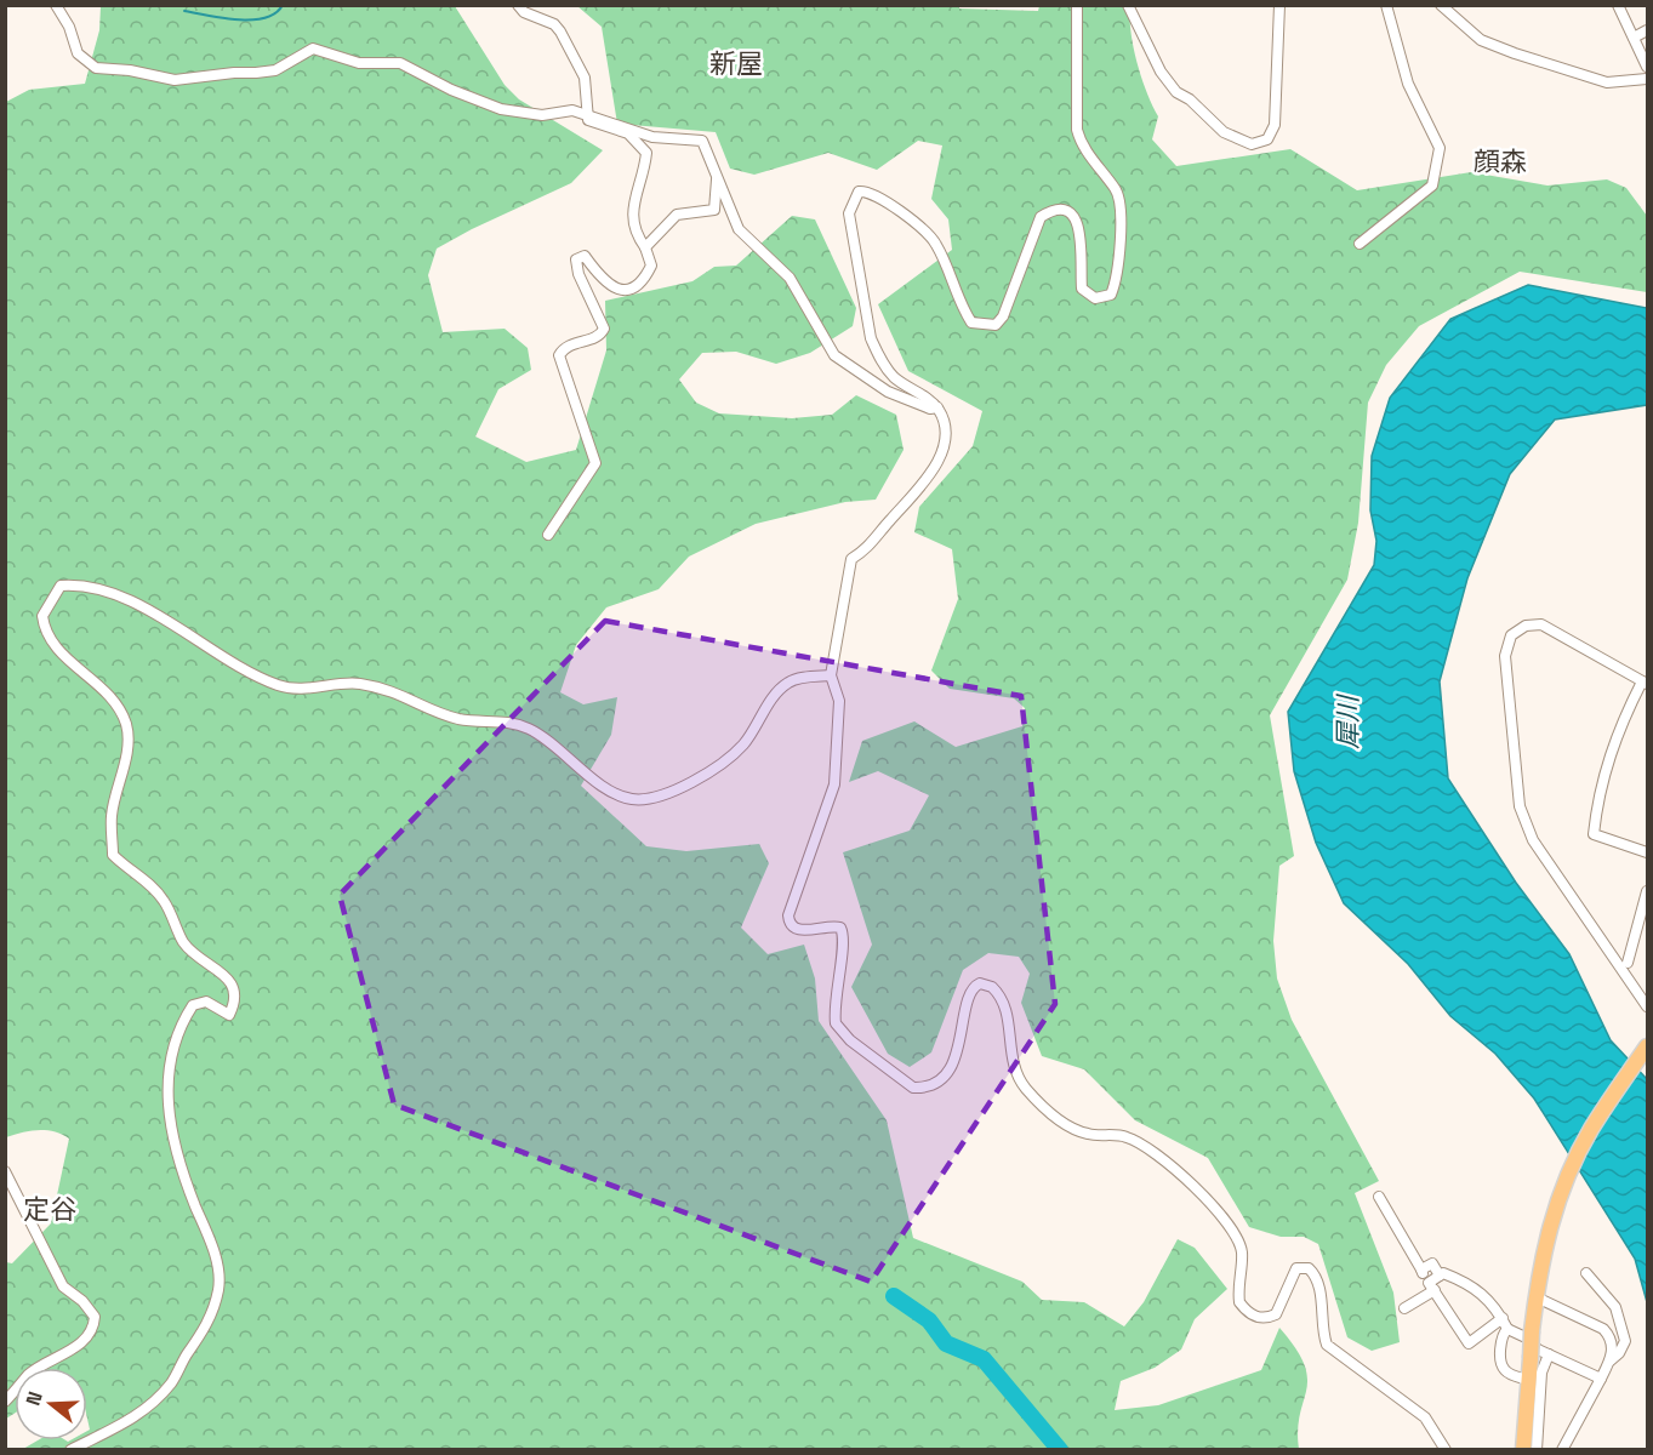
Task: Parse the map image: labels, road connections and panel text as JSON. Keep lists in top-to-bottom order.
{
  "districts": ["新屋", "顔森", "定谷"],
  "water": ["犀川"],
  "north": "left"
}
